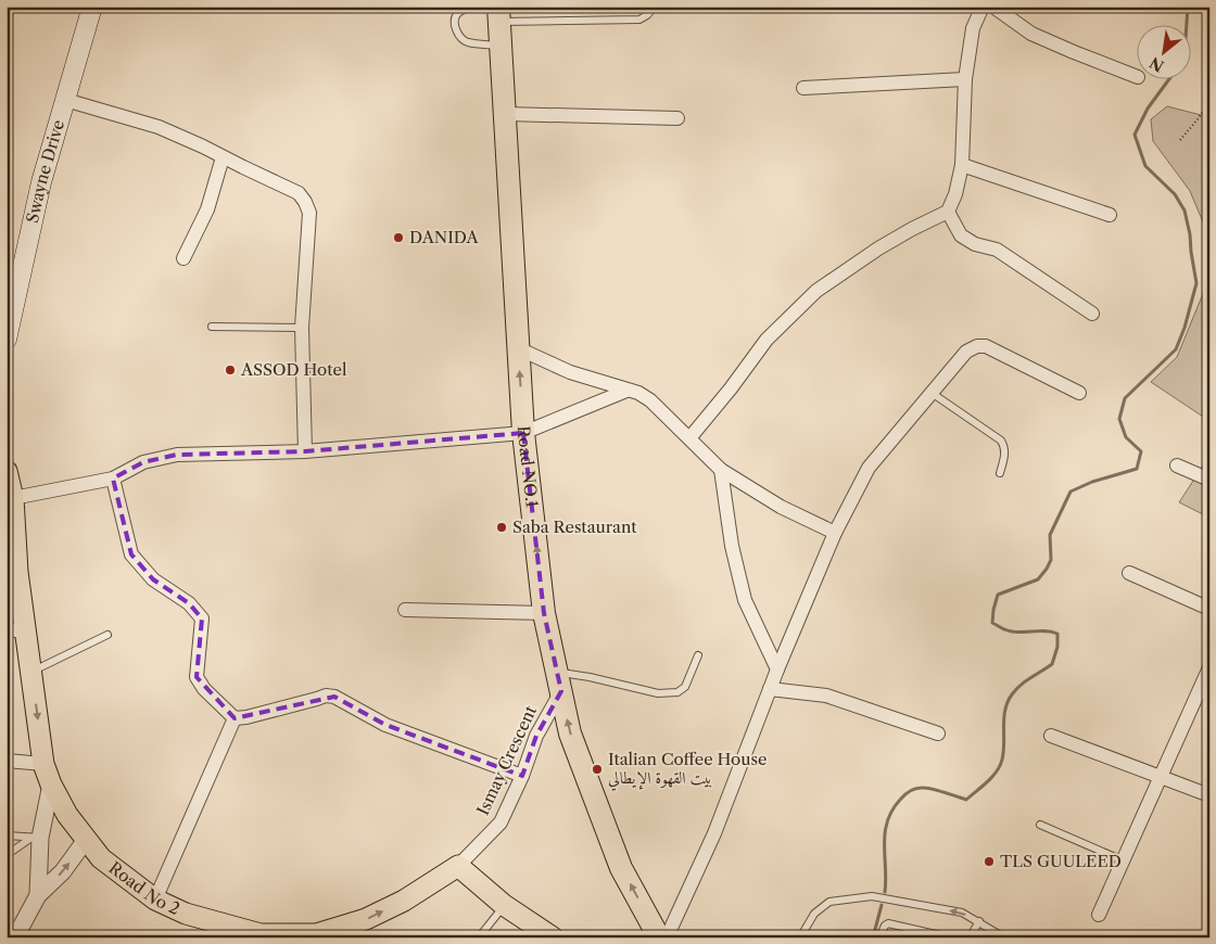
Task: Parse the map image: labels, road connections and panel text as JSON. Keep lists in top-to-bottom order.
{
  "streets": {
    "highway": ["Road NO.1"],
    "main road": ["Swayne Drive", "Road No 2"],
    "street": ["Ismay Crescent"]
  },
  "crossings": [
    ["Road NO.1", "Ismay Crescent"],
    ["Ismay Crescent", "Road No 2"]
  ],
  "one_way": ["Road NO.1"],
  "places": [
    "DANIDA",
    "ASSOD Hotel",
    "Saba Restaurant",
    "Italian Coffee House بيت القهوة الإيطالي",
    "TLS GUULEED"
  ],
  "north": "bottom left"
}
